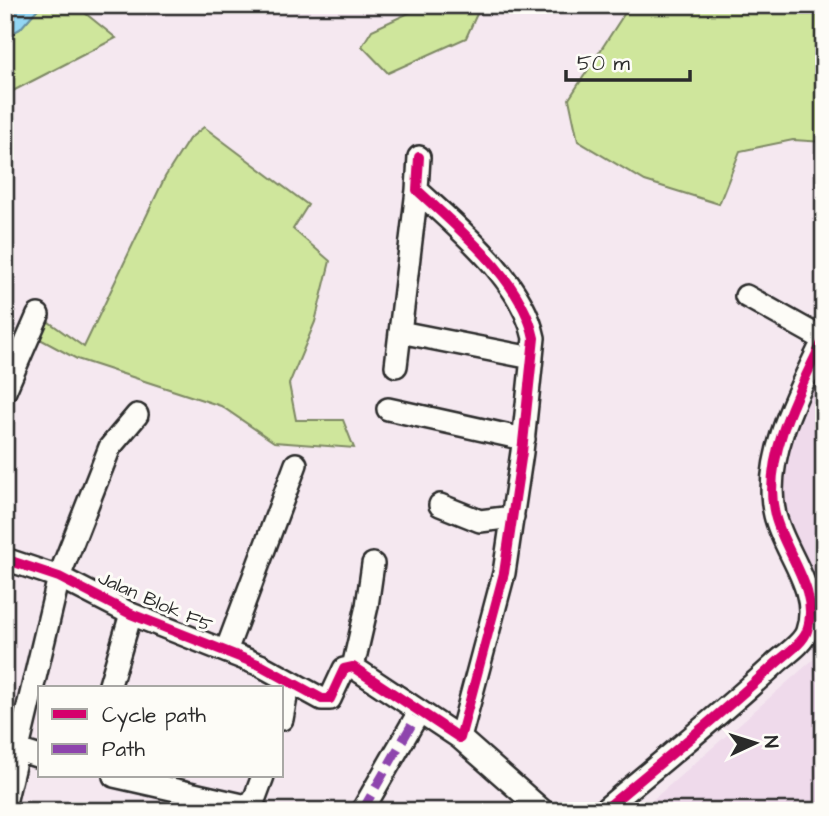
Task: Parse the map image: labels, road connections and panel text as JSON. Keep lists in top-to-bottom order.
{
  "streets": {
    "street": ["Jalan Blok F5"]
  },
  "legend": ["Cycle path", "Path"],
  "scale_bar": "50 m",
  "north": "right"
}
